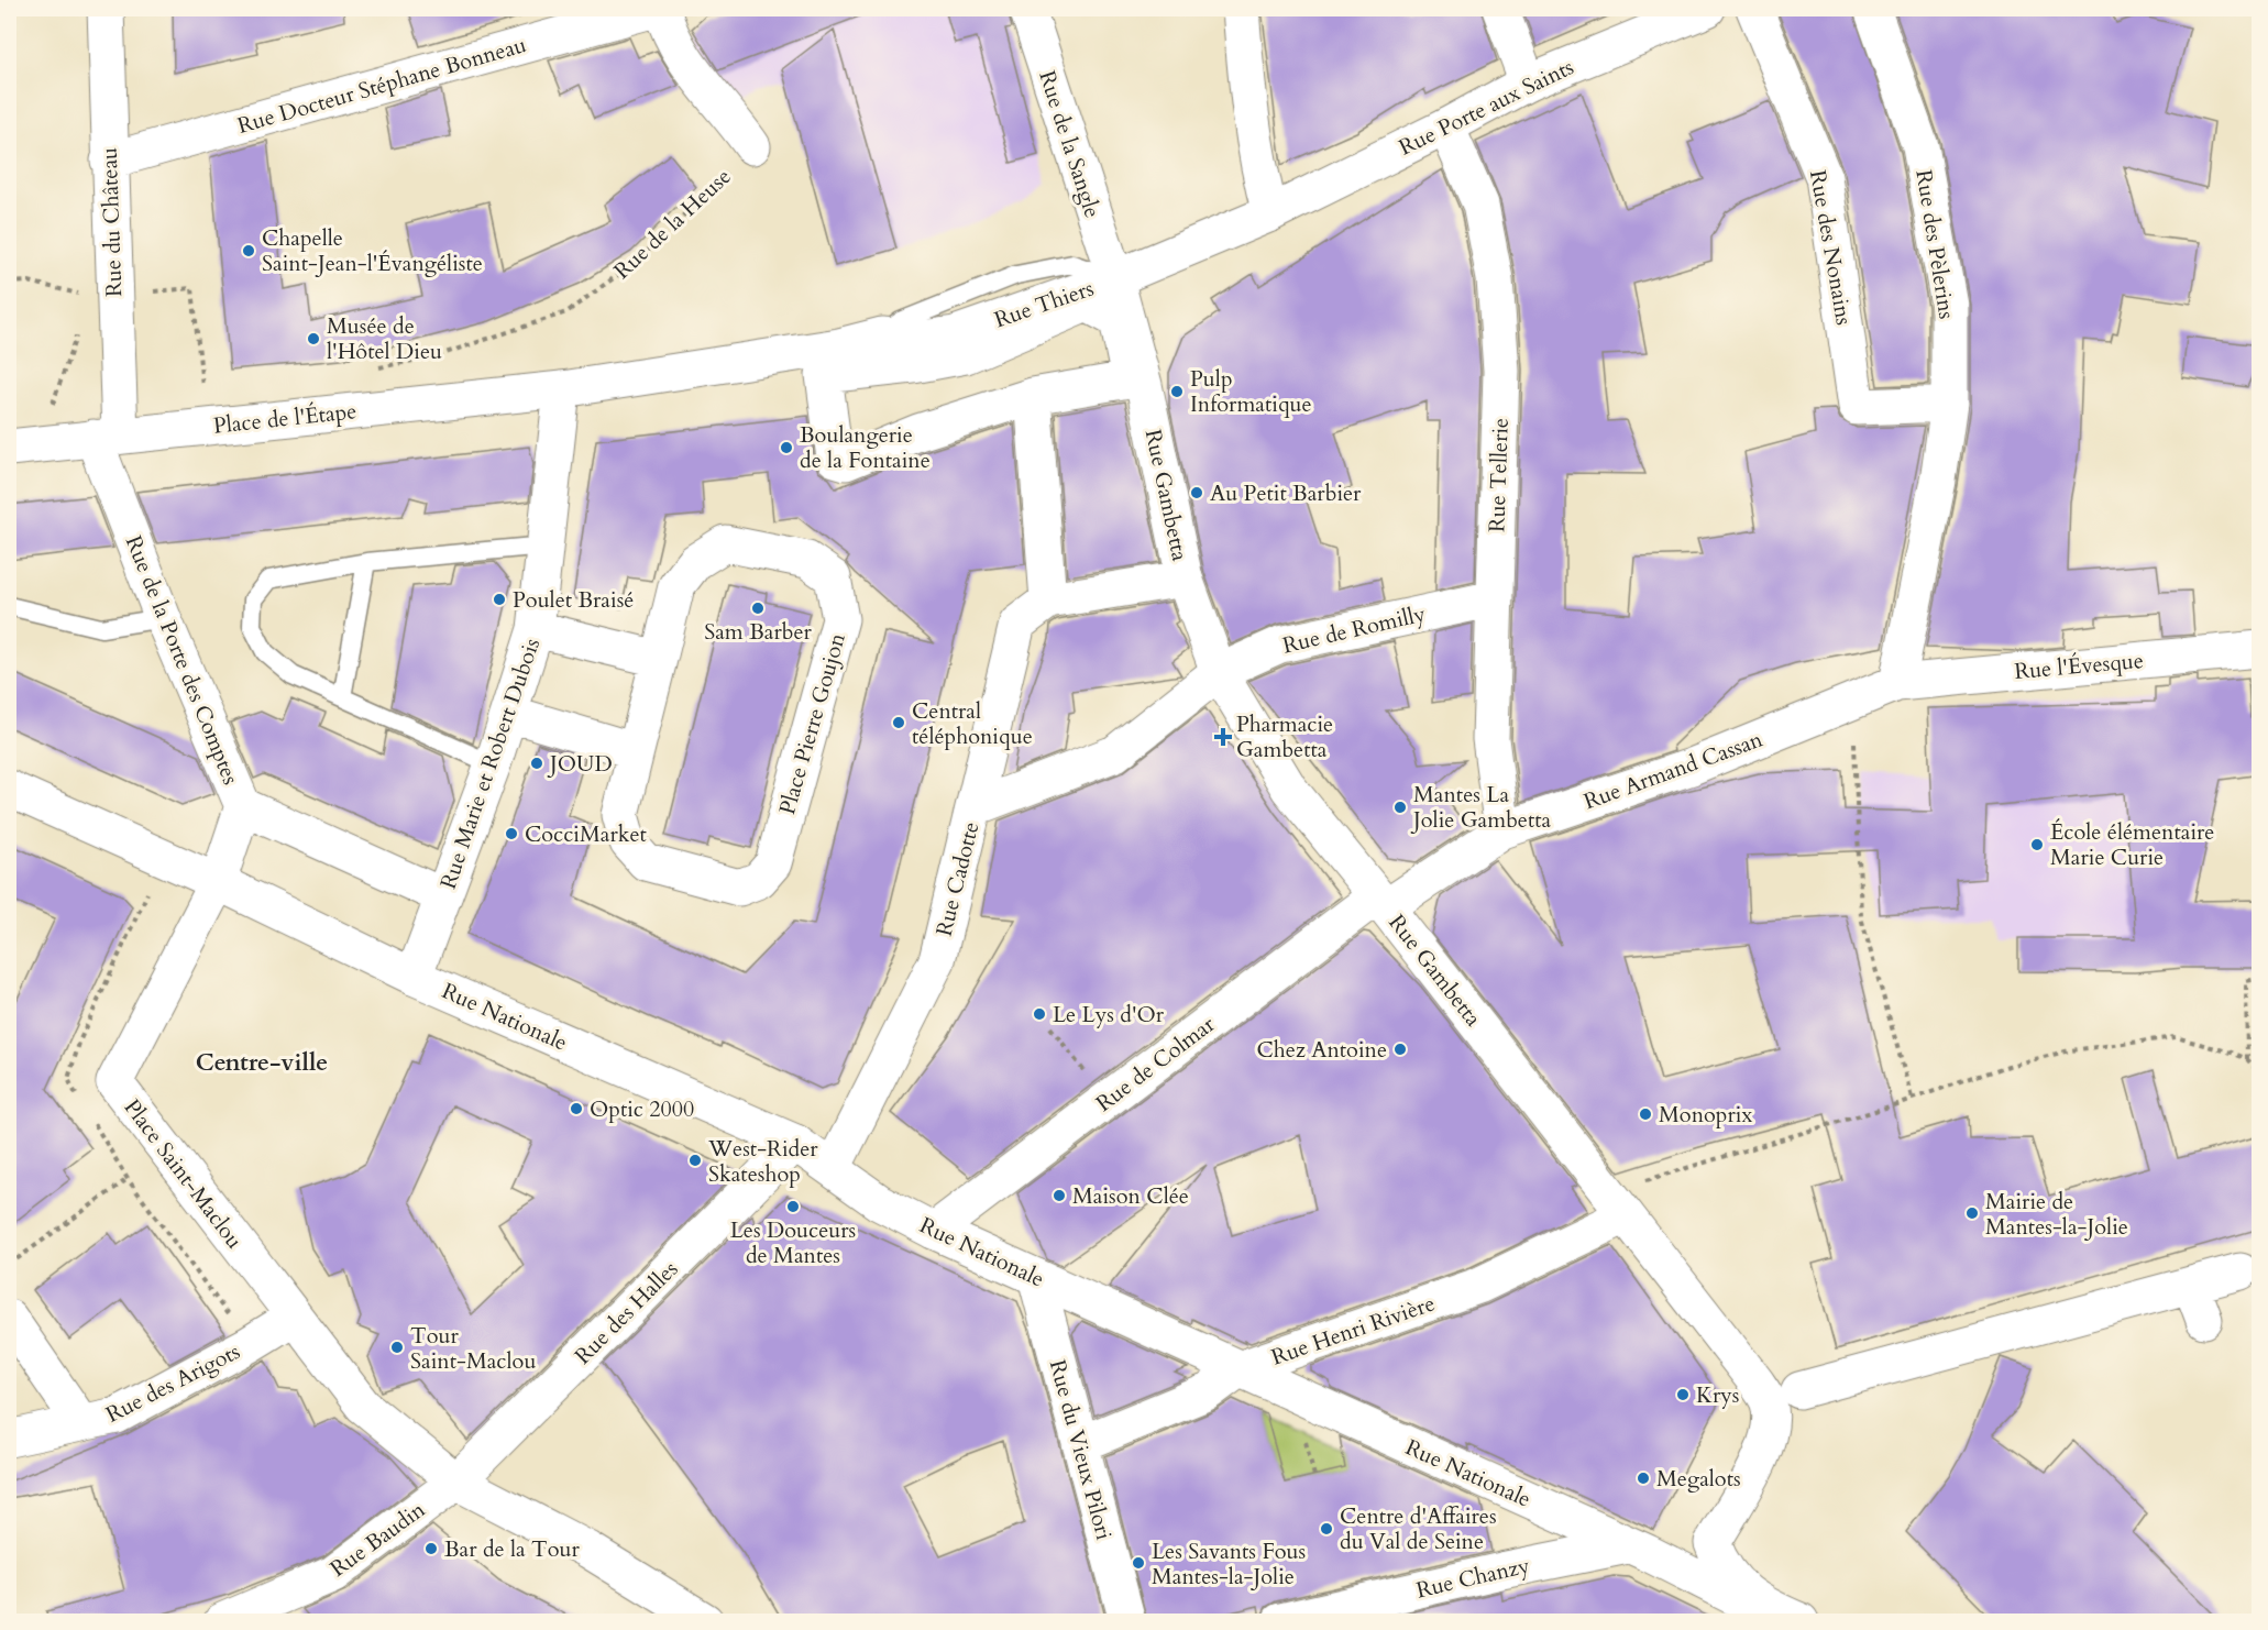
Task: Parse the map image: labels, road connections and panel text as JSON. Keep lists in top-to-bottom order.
{
  "streets": {
    "street": [
      "Rue Docteur Stéphane Bonneau",
      "Rue Porte aux Saints",
      "Rue de la Sangle",
      "Rue du Château",
      "Rue des Pèlerins",
      "Rue des Nonains",
      "Rue Thiers",
      "Place de l'Étape",
      "Rue Tellerie",
      "Rue Gambetta",
      "Rue de Romilly",
      "Rue de la Porte des Comptes",
      "Rue l'Évesque",
      "Place Pierre Goujon",
      "Rue Marie et Robert Dubois",
      "Rue Armand Cassan",
      "Rue Cadotte",
      "Rue Nationale",
      "Rue de Colmar",
      "Place Saint-Maclou",
      "Rue des Halles",
      "Rue Henri Rivière",
      "Rue des Arigots",
      "Rue du Vieux Pilori",
      "Rue Baudin",
      "Rue Chanzy"
    ],
    "path": ["Rue de la Heuse"]
  },
  "crossings": [
    ["Rue Docteur Stéphane Bonneau", "Rue du Château"],
    ["Rue Porte aux Saints", "Rue de la Sangle"],
    ["Rue Porte aux Saints", "Rue Thiers"],
    ["Rue Porte aux Saints", "Rue Tellerie"],
    ["Rue Porte aux Saints", "Rue Gambetta"],
    ["Rue de la Sangle", "Rue Thiers"],
    ["Rue de la Sangle", "Rue Gambetta"],
    ["Rue du Château", "Place de l'Étape"],
    ["Rue du Château", "Rue de la Porte des Comptes"],
    ["Rue des Pèlerins", "Rue des Nonains"],
    ["Rue des Pèlerins", "Rue l'Évesque"],
    ["Rue des Pèlerins", "Rue Armand Cassan"],
    ["Rue Thiers", "Place de l'Étape"],
    ["Rue Thiers", "Rue Gambetta"],
    ["Rue Thiers", "Rue Marie et Robert Dubois"],
    ["Place de l'Étape", "Rue de la Porte des Comptes"],
    ["Place de l'Étape", "Rue Marie et Robert Dubois"],
    ["Rue Tellerie", "Rue de Romilly"],
    ["Rue Tellerie", "Rue Armand Cassan"],
    ["Rue Gambetta", "Rue de Romilly"],
    ["Rue Gambetta", "Rue Armand Cassan"],
    ["Rue Gambetta", "Rue Cadotte"],
    ["Rue Gambetta", "Rue de Colmar"],
    ["Rue Gambetta", "Rue Henri Rivière"],
    ["Rue de Romilly", "Rue Cadotte"],
    ["Rue de la Porte des Comptes", "Rue Nationale"],
    ["Rue de la Porte des Comptes", "Place Saint-Maclou"],
    ["Rue l'Évesque", "Rue Armand Cassan"],
    ["Rue Marie et Robert Dubois", "Rue Nationale"],
    ["Rue Armand Cassan", "Rue de Colmar"],
    ["Rue Cadotte", "Rue Nationale"],
    ["Rue Nationale", "Rue de Colmar"],
    ["Rue Nationale", "Place Saint-Maclou"],
    ["Rue Nationale", "Rue des Halles"],
    ["Rue Nationale", "Rue Henri Rivière"],
    ["Rue Nationale", "Rue du Vieux Pilori"],
    ["Rue Nationale", "Rue Chanzy"],
    ["Place Saint-Maclou", "Rue des Arigots"],
    ["Rue des Halles", "Rue Baudin"],
    ["Rue Henri Rivière", "Rue du Vieux Pilori"]
  ],
  "districts": ["Centre-ville"],
  "places": {
    "other": [
      "Chapelle Saint-Jean-l'Évangéliste",
      "Musée de l'Hôtel Dieu",
      "Pulp Informatique",
      "Boulangerie de la Fontaine",
      "Au Petit Barbier",
      "Poulet Braisé",
      "Sam Barber",
      "Central téléphonique",
      "JOUD",
      "Mantes La Jolie Gambetta",
      "CocciMarket",
      "École élémentaire Marie Curie",
      "Le Lys d'Or",
      "Chez Antoine",
      "Optic 2000",
      "Monoprix",
      "West-Rider Skateshop",
      "Maison Clée",
      "Les Douceurs de Mantes",
      "Mairie de Mantes-la-Jolie",
      "Tour Saint-Maclou",
      "Krys",
      "Megalots",
      "Centre d'Affaires du Val de Seine",
      "Bar de la Tour",
      "Les Savants Fous Mantes-la-Jolie"
    ],
    "health": ["Pharmacie Gambetta"]
  }
}
